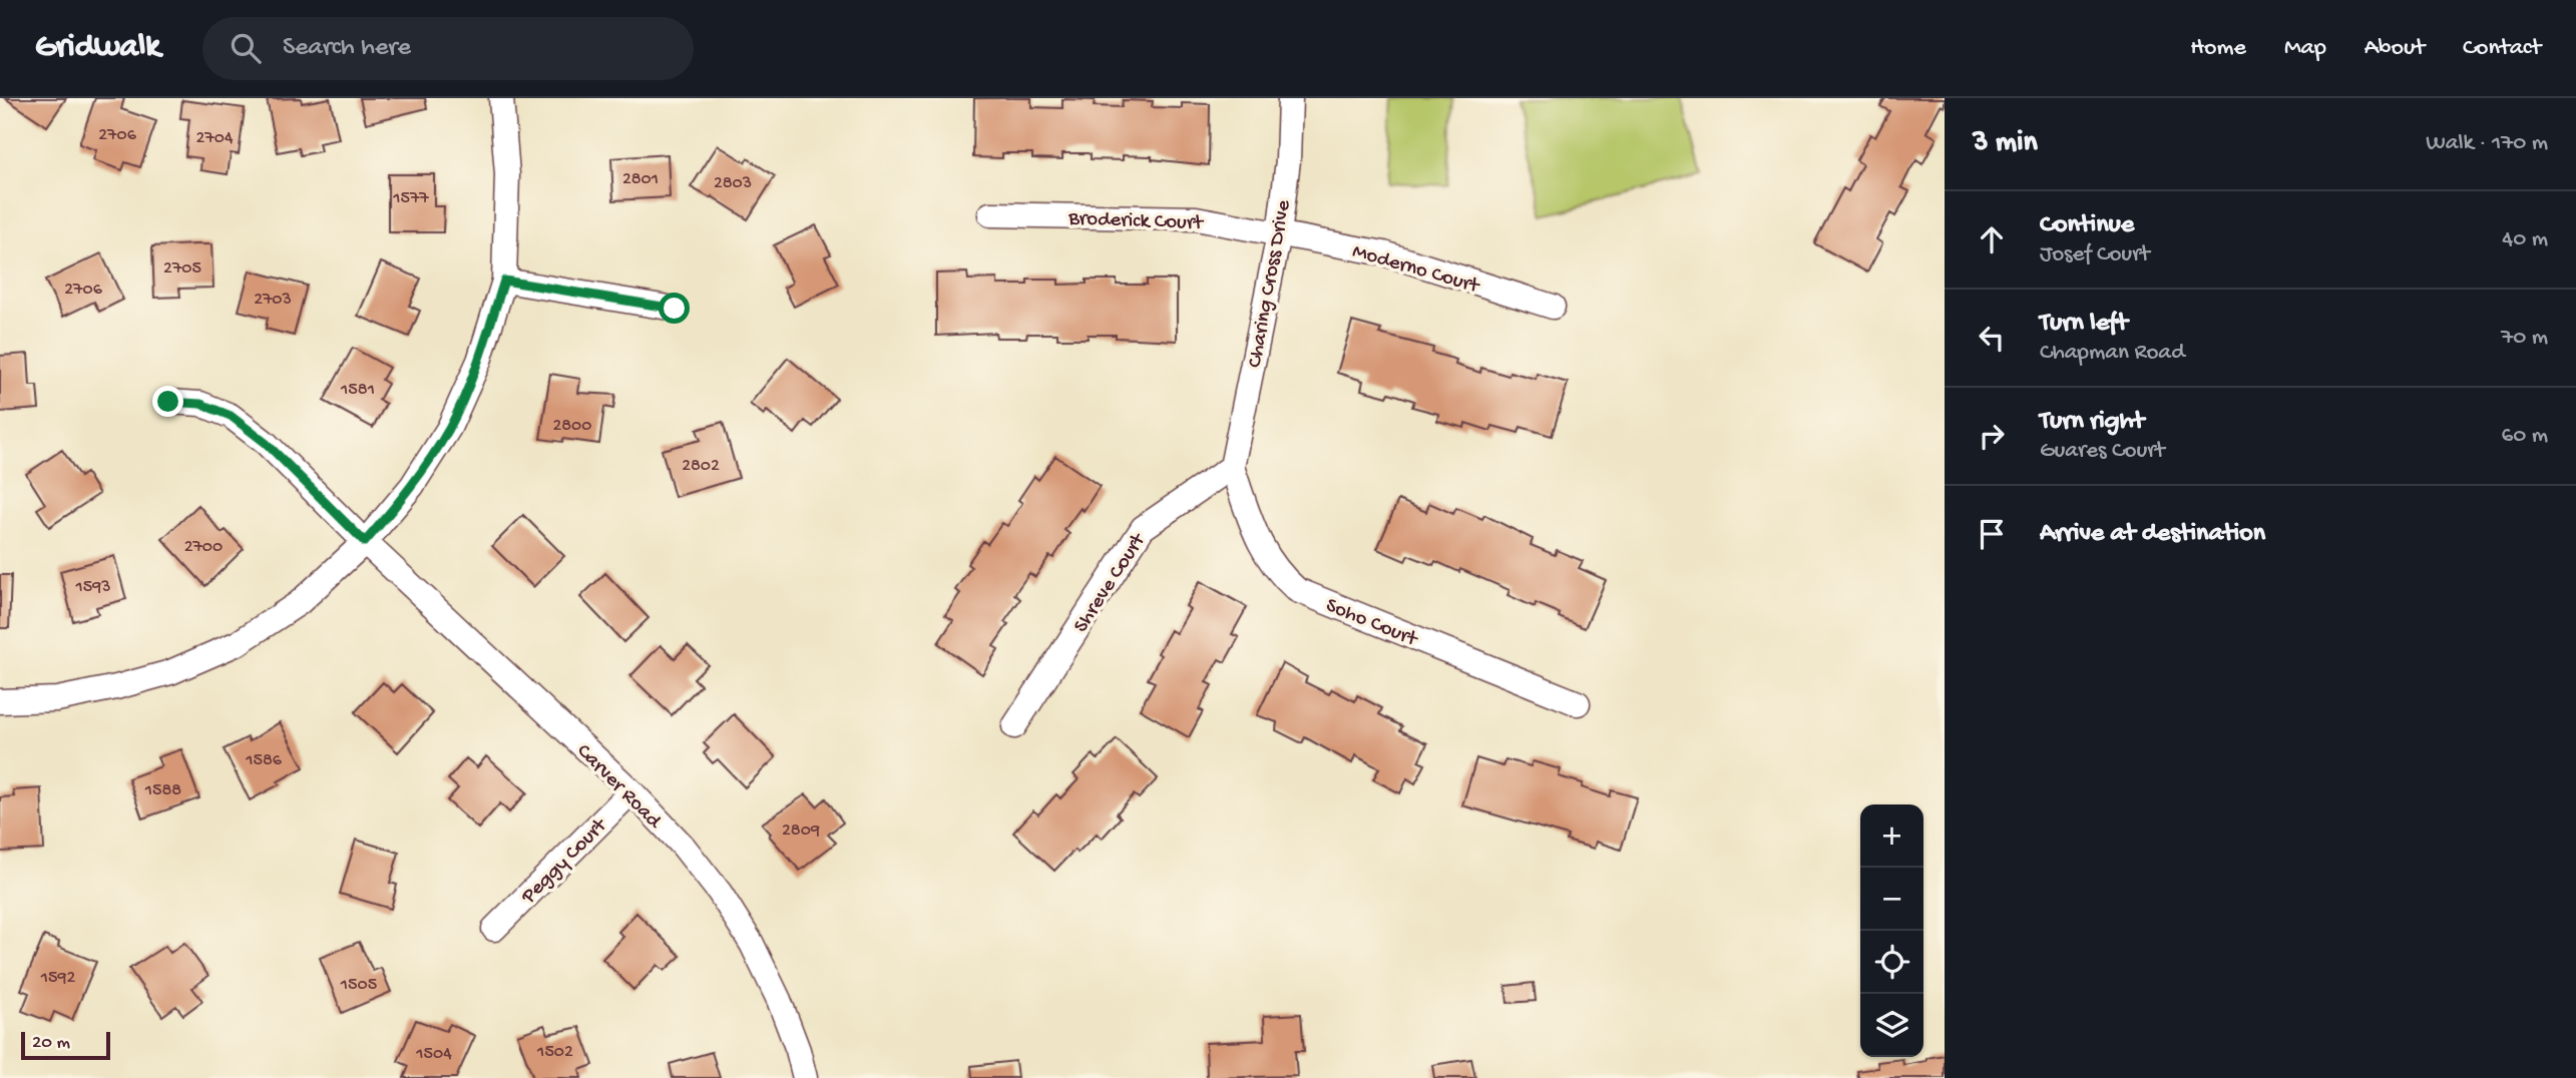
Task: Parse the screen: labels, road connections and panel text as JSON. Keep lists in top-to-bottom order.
{
  "streets": {
    "street": [
      "Broderick Court",
      "Moderno Court",
      "Charing Cross Drive",
      "Shreve Court",
      "Soho Court",
      "Carver Road",
      "Peggy Court"
    ]
  },
  "crossings": [
    ["Broderick Court", "Moderno Court"],
    ["Broderick Court", "Charing Cross Drive"],
    ["Moderno Court", "Charing Cross Drive"],
    ["Charing Cross Drive", "Shreve Court"],
    ["Charing Cross Drive", "Soho Court"],
    ["Shreve Court", "Soho Court"],
    ["Carver Road", "Peggy Court"]
  ],
  "house_numbers": [
    "2706",
    "2704",
    "2801",
    "2803",
    "1577",
    "2705",
    "2706",
    "2703",
    "1581",
    "2800",
    "2802",
    "2700",
    "1593",
    "1586",
    "1588",
    "2809",
    "1592",
    "1505",
    "1502",
    "1504"
  ],
  "scale_bar": "20 m",
  "page": {
    "header": "Gridwalk",
    "search": "Search here",
    "nav": [
      "Home",
      "Map",
      "About",
      "Contact"
    ],
    "heading": ["3 min", "Walk · 170 m"],
    "list": [
      ["Continue", "Josef Court", "40 m"],
      ["Turn left", "Chapman Road", "70 m"],
      ["Turn right", "Guares Court", "60 m"],
      "Arrive at destination"
    ],
    "map_buttons": ["+", "−"],
    "scale": "20 m"
  }
}
